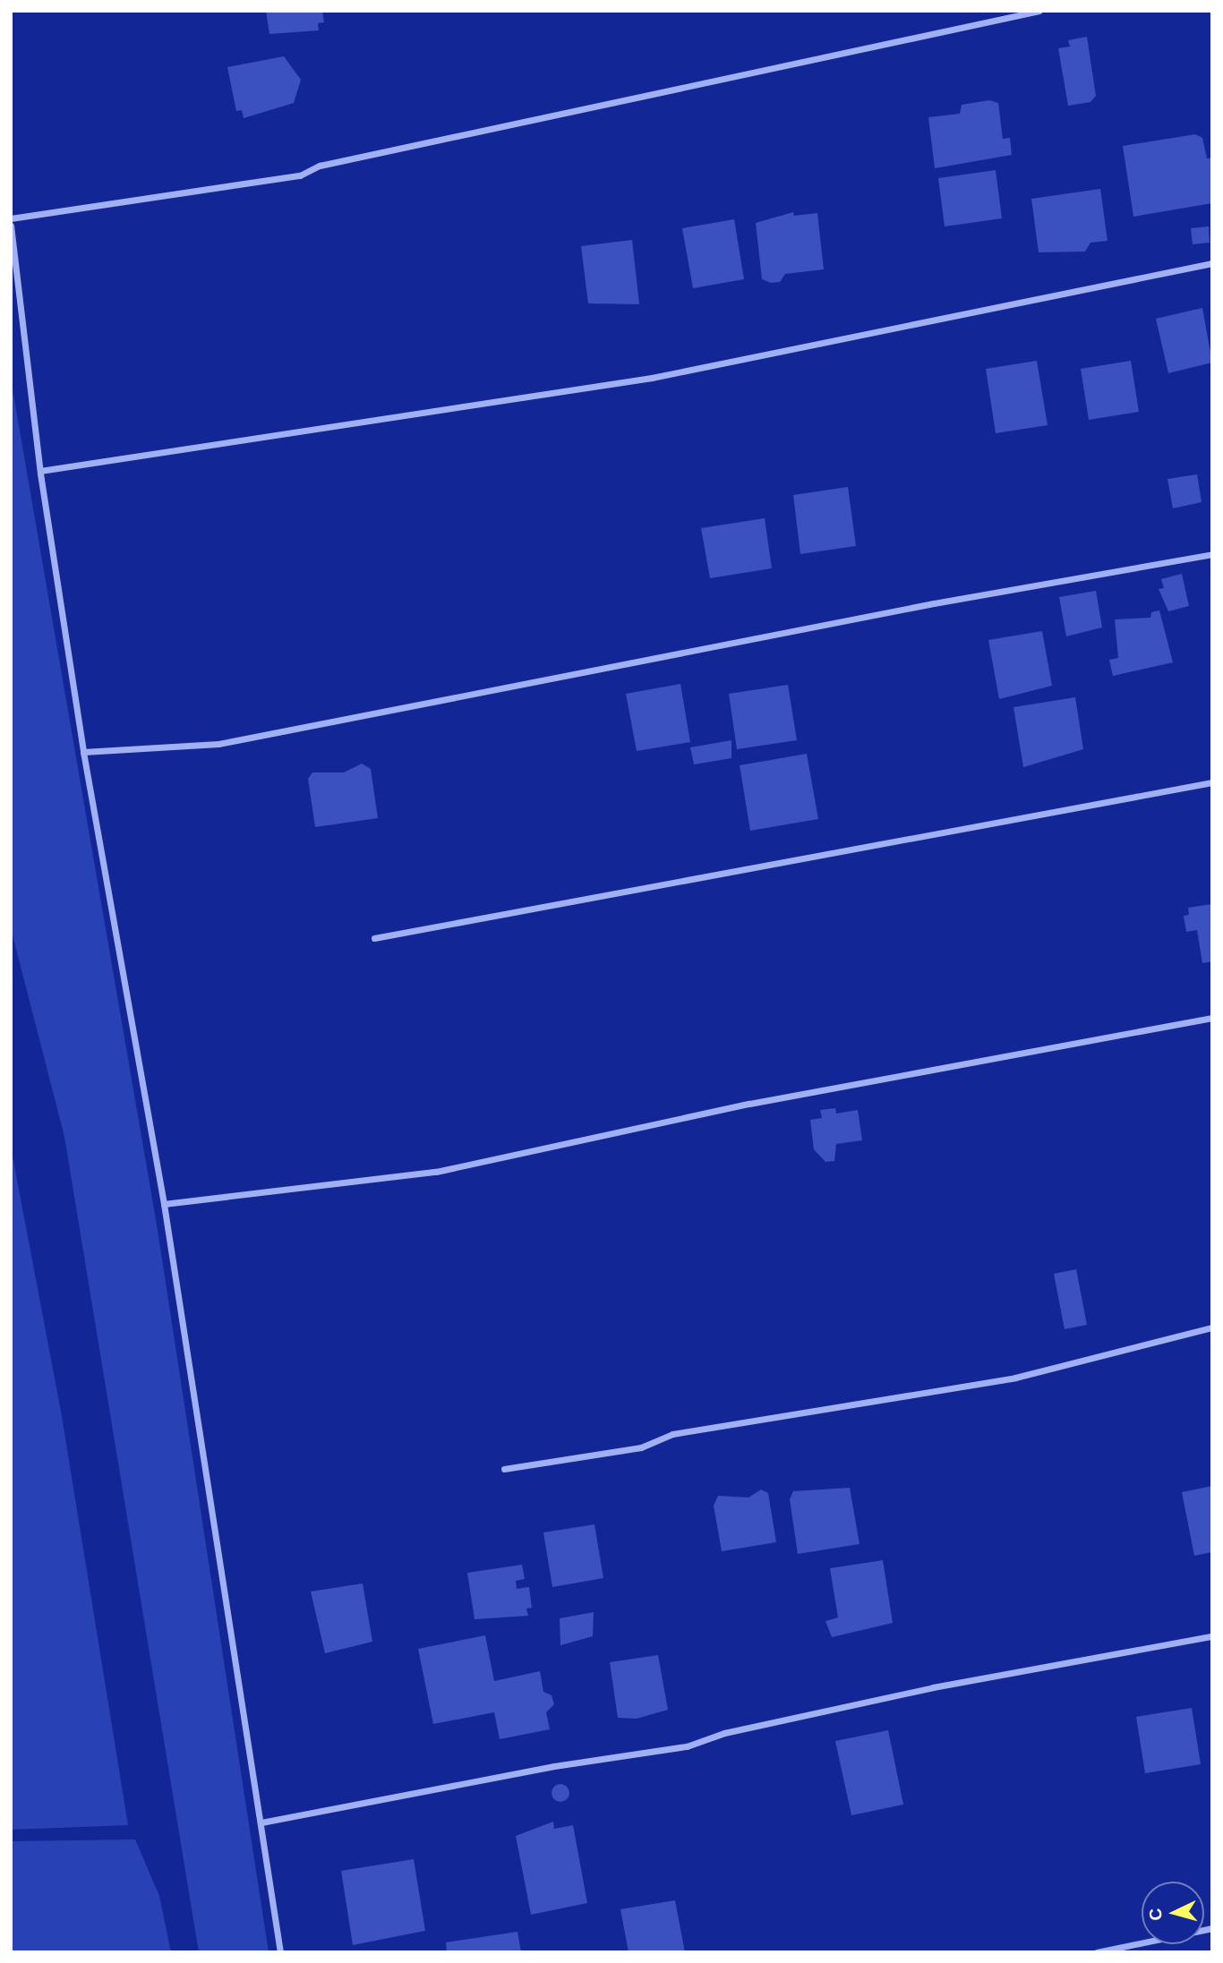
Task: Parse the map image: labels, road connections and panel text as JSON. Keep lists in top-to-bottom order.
{
  "north": "left"
}
